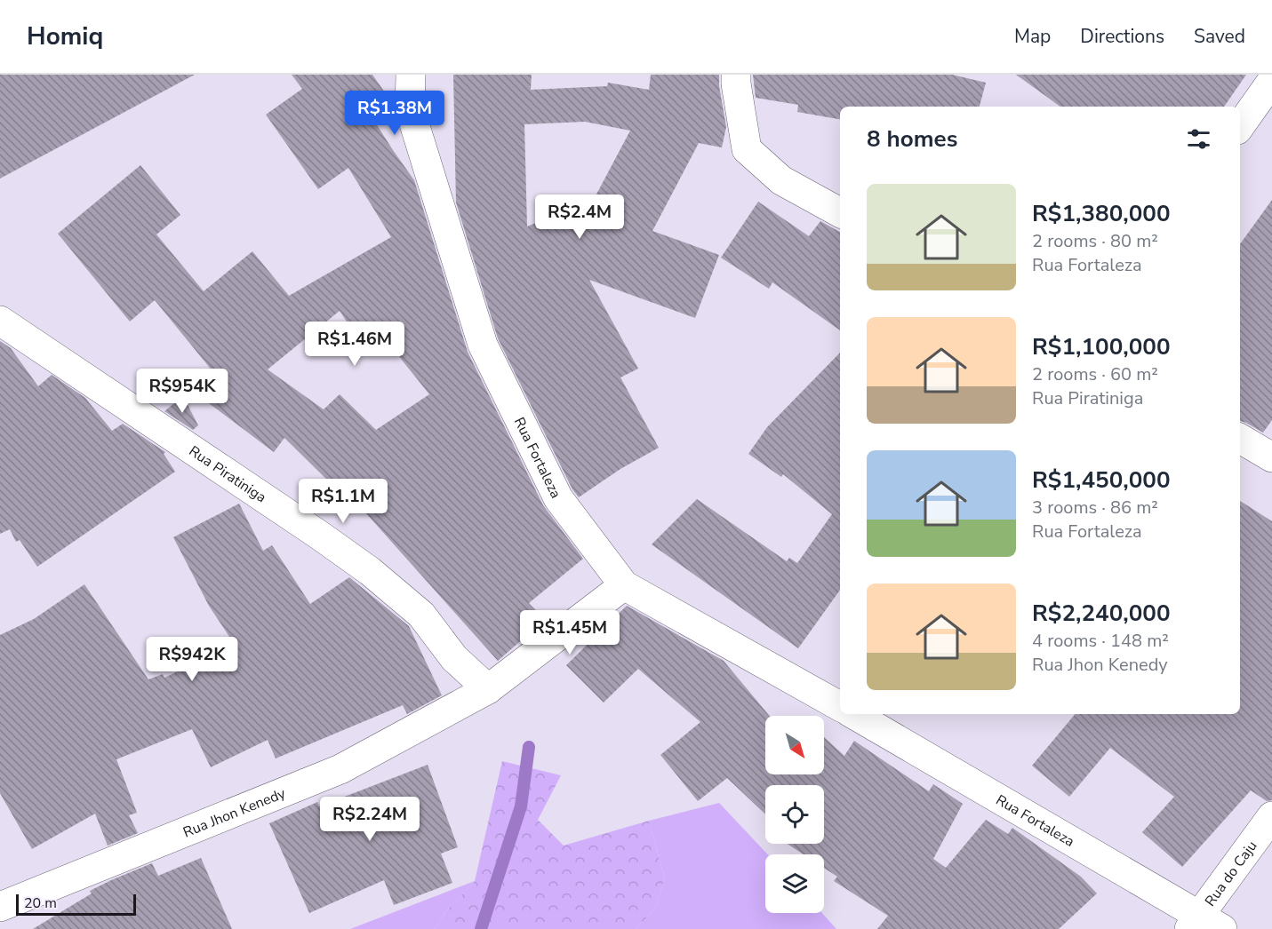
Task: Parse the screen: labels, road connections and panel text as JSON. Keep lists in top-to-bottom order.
{
  "streets": {
    "street": [
      "Rua Fortaleza",
      "Rua Piratiniga",
      "Rua Jhon Kenedy",
      "Rua do Caju"
    ]
  },
  "crossings": [
    ["Rua Fortaleza", "Rua Jhon Kenedy"],
    ["Rua Fortaleza", "Rua do Caju"],
    ["Rua Piratiniga", "Rua Jhon Kenedy"]
  ],
  "scale_bar": "20 m",
  "north": "bottom right",
  "page": {
    "header": "Homiq",
    "nav": ["Map", "Directions", "Saved"],
    "price": [
      "R$1.38M",
      "R$2.4M",
      "R$1.46M",
      "R$954K",
      "R$1.1M",
      "R$1.45M",
      "R$942K",
      "R$2.24M"
    ],
    "heading": "8 homes",
    "list": [
      {
        "name": "R$1,380,000",
        "note": "2 rooms · 80 m² · Rua Fortaleza"
      },
      {
        "name": "R$1,100,000",
        "note": "2 rooms · 60 m² · Rua Piratiniga"
      },
      {
        "name": "R$1,450,000",
        "note": "3 rooms · 86 m² · Rua Fortaleza"
      },
      {
        "name": "R$2,240,000",
        "note": "4 rooms · 148 m² · Rua Jhon Kenedy"
      }
    ],
    "scale": "20 m"
  }
}
